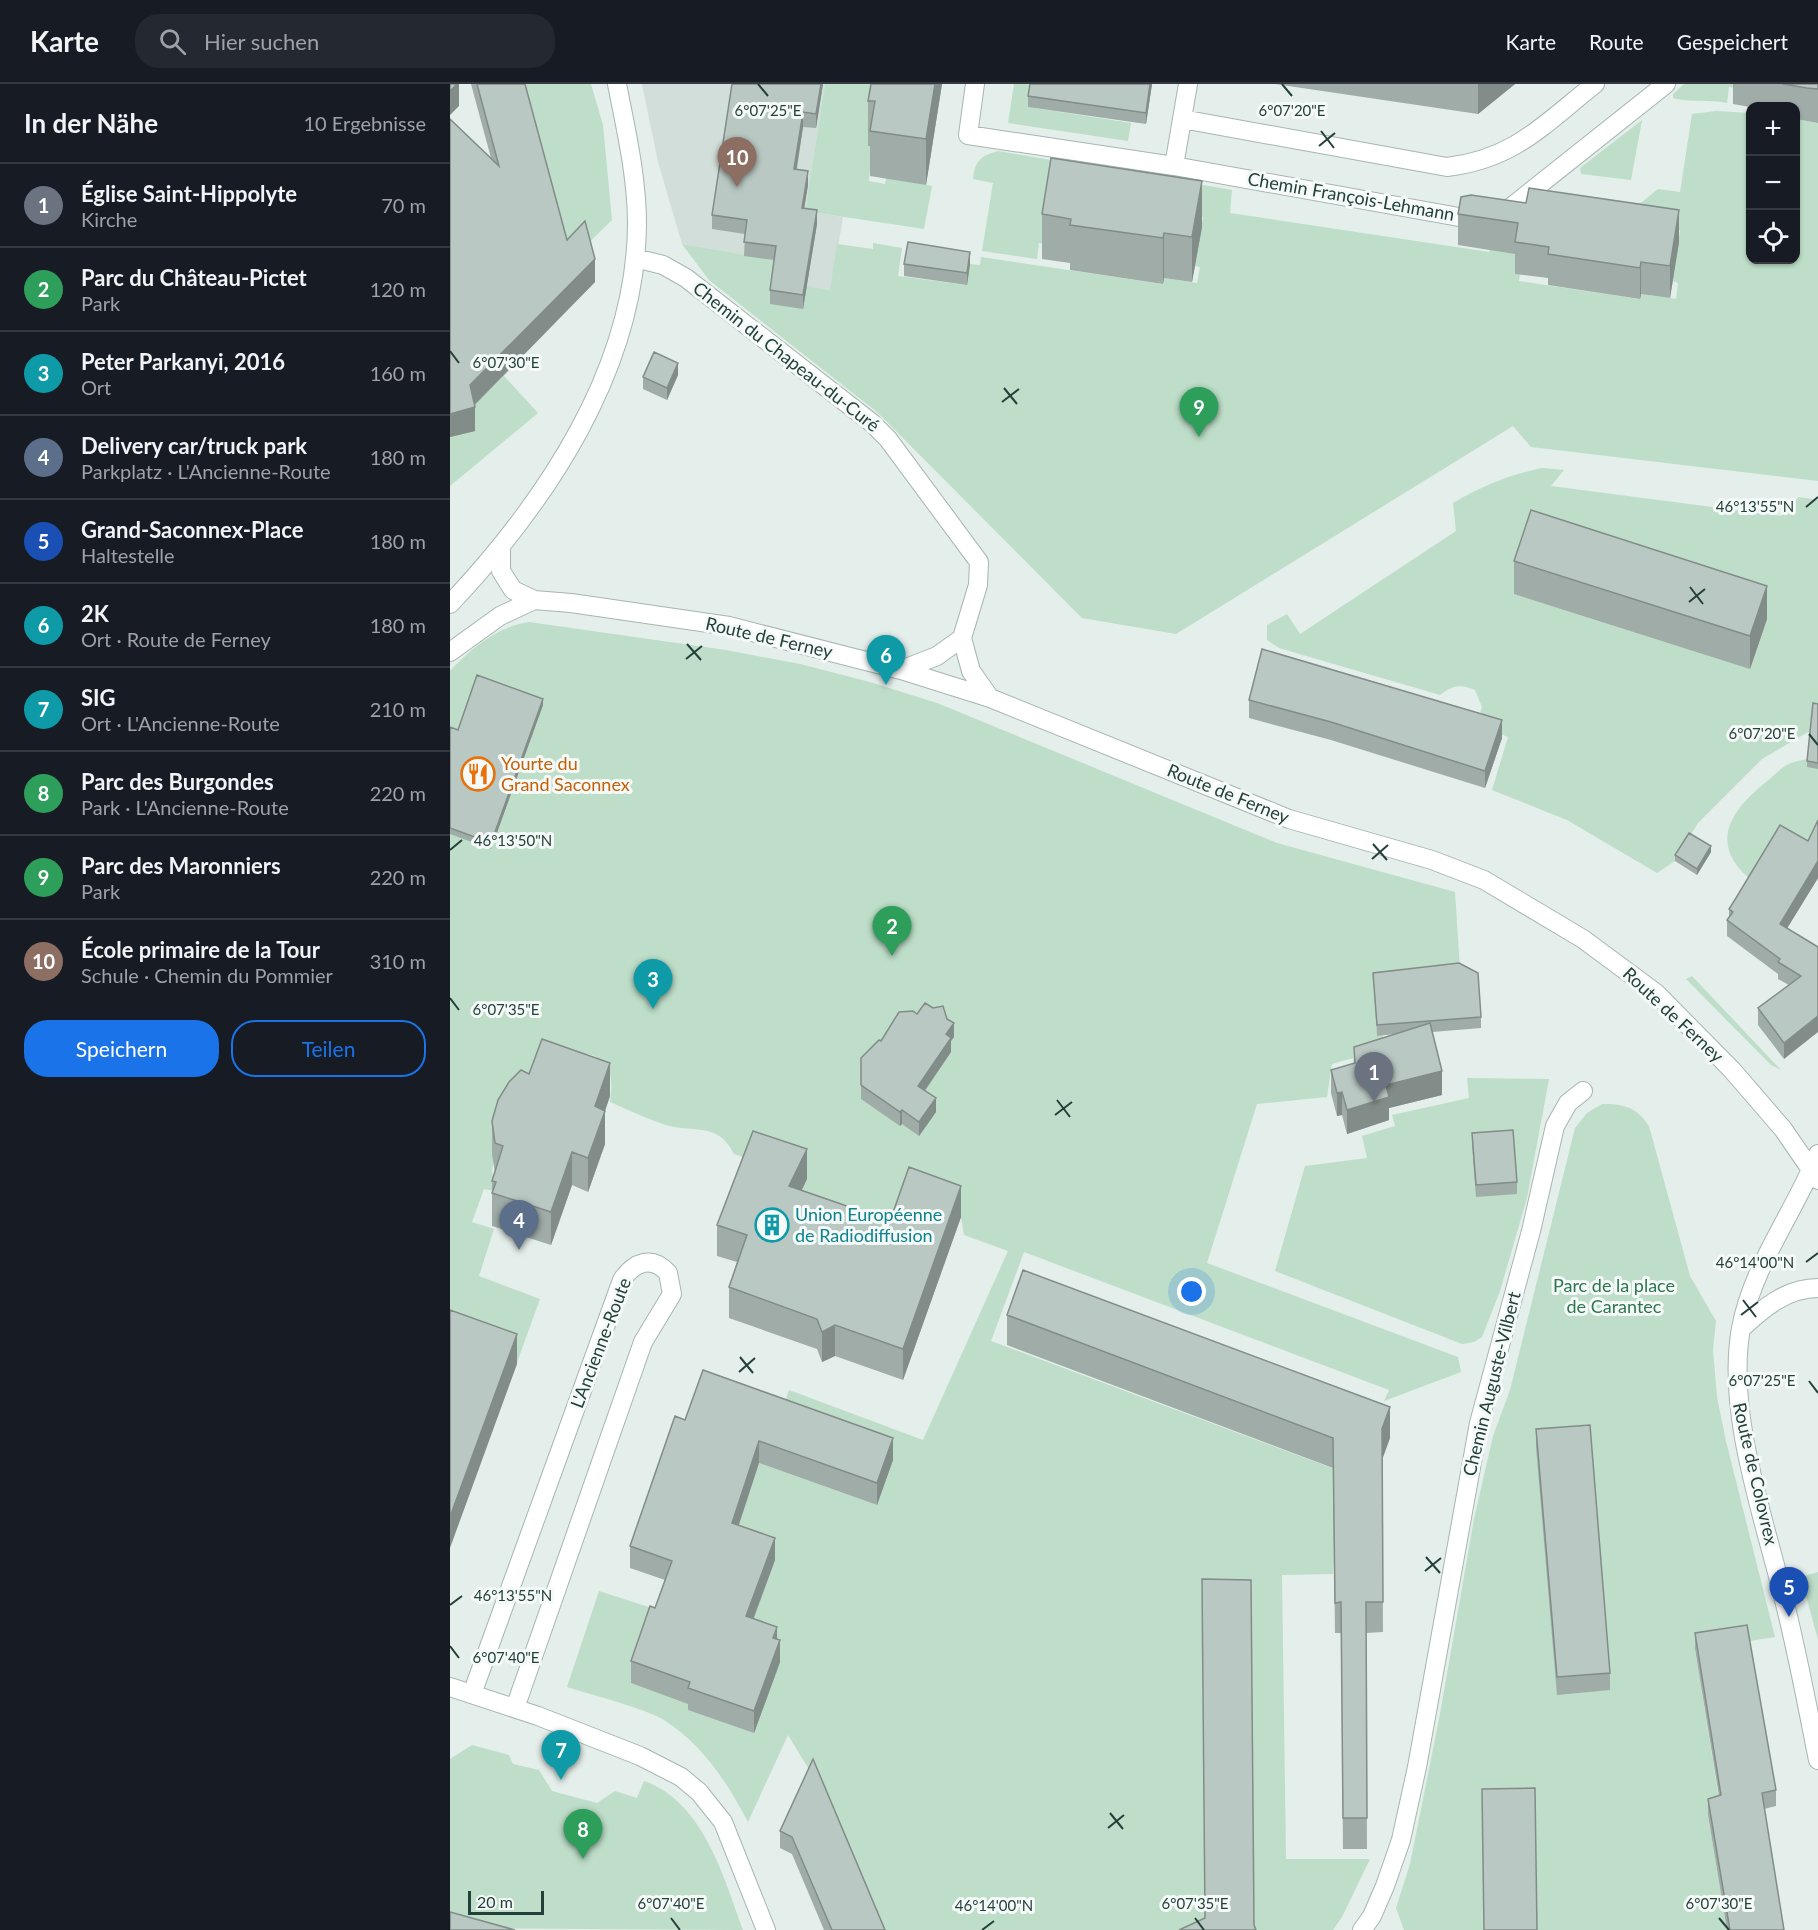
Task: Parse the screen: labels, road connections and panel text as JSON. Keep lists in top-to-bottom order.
{
  "streets": {
    "street": [
      "Chemin François-Lehmann",
      "Chemin du Chapeau-du-Curé",
      "Route de Ferney",
      "L'Ancienne-Route",
      "Chemin Auguste-Vilbert",
      "Route de Colovrex"
    ]
  },
  "crossings": [
    ["Route de Ferney", "Route de Colovrex"]
  ],
  "parks": ["Parc de la place de Carantec"],
  "places": {
    "restaurant": ["Yourte du Grand Saconnex"],
    "building": ["Union Européenne de Radiodiffusion"]
  },
  "scale_bar": "20 m",
  "page": {
    "header": "Karte",
    "search": "Hier suchen",
    "nav": ["Karte", "Route", "Gespeichert"],
    "heading": ["In der Nähe", "10 Ergebnisse"],
    "map_buttons": ["+", "−"],
    "pins": [
      "10",
      "9",
      "6",
      "2",
      "3",
      "1",
      "4",
      "5",
      "7",
      "8"
    ],
    "list": [
      {
        "mark": "1",
        "name": "Église Saint-Hippolyte",
        "note": "Kirche",
        "value": "70 m"
      },
      {
        "mark": "2",
        "name": "Parc du Château-Pictet",
        "note": "Park",
        "value": "120 m"
      },
      {
        "mark": "3",
        "name": "Peter Parkanyi, 2016",
        "note": "Ort",
        "value": "160 m"
      },
      {
        "mark": "4",
        "name": "Delivery car/truck park",
        "note": "Parkplatz · L'Ancienne-Route",
        "value": "180 m"
      },
      {
        "mark": "5",
        "name": "Grand-Saconnex-Place",
        "note": "Haltestelle",
        "value": "180 m"
      },
      {
        "mark": "6",
        "name": "2K",
        "note": "Ort · Route de Ferney",
        "value": "180 m"
      },
      {
        "mark": "7",
        "name": "SIG",
        "note": "Ort · L'Ancienne-Route",
        "value": "210 m"
      },
      {
        "mark": "8",
        "name": "Parc des Burgondes",
        "note": "Park · L'Ancienne-Route",
        "value": "220 m"
      },
      {
        "mark": "9",
        "name": "Parc des Maronniers",
        "note": "Park",
        "value": "220 m"
      },
      {
        "mark": "10",
        "name": "École primaire de la Tour",
        "note": "Schule · Chemin du Pommier",
        "value": "310 m"
      }
    ],
    "buttons": ["Speichern", "Teilen"],
    "scale": "20 m"
  },
  "coordinates": [
    "6°07'25\"E",
    "6°07'20\"E",
    "6°07'30\"E",
    "46°13'55\"N",
    "46°13'50\"N",
    "6°07'35\"E",
    "46°14'00\"N",
    "6°07'40\"E"
  ]
}
